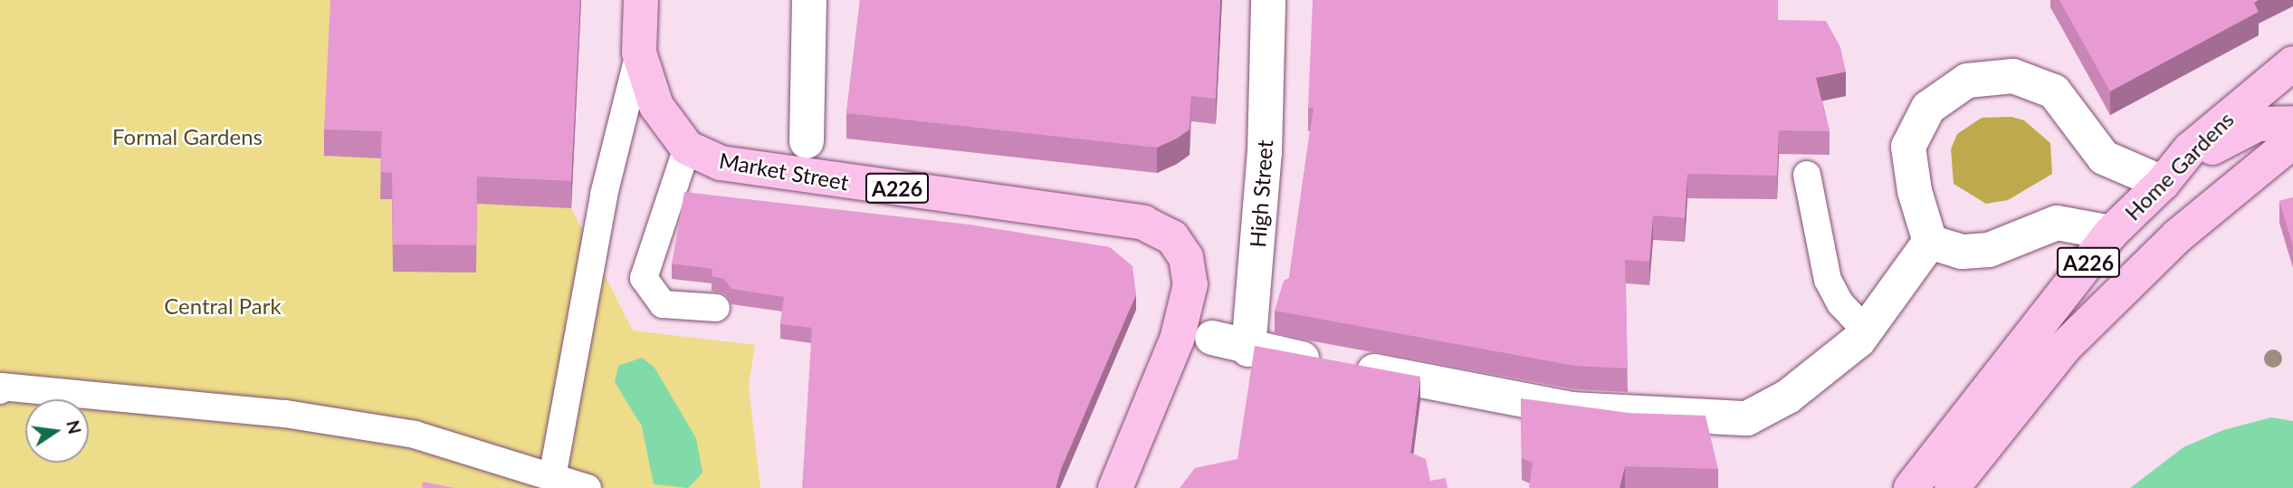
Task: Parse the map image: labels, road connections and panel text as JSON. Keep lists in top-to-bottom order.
{
  "streets": {
    "main road": ["Home Gardens", "Market Street", "A226"],
    "street": ["High Street"]
  },
  "crossings": [
    ["Market Street", "A226"]
  ],
  "parks": ["Formal Gardens", "Central Park"],
  "north": "right"
}
